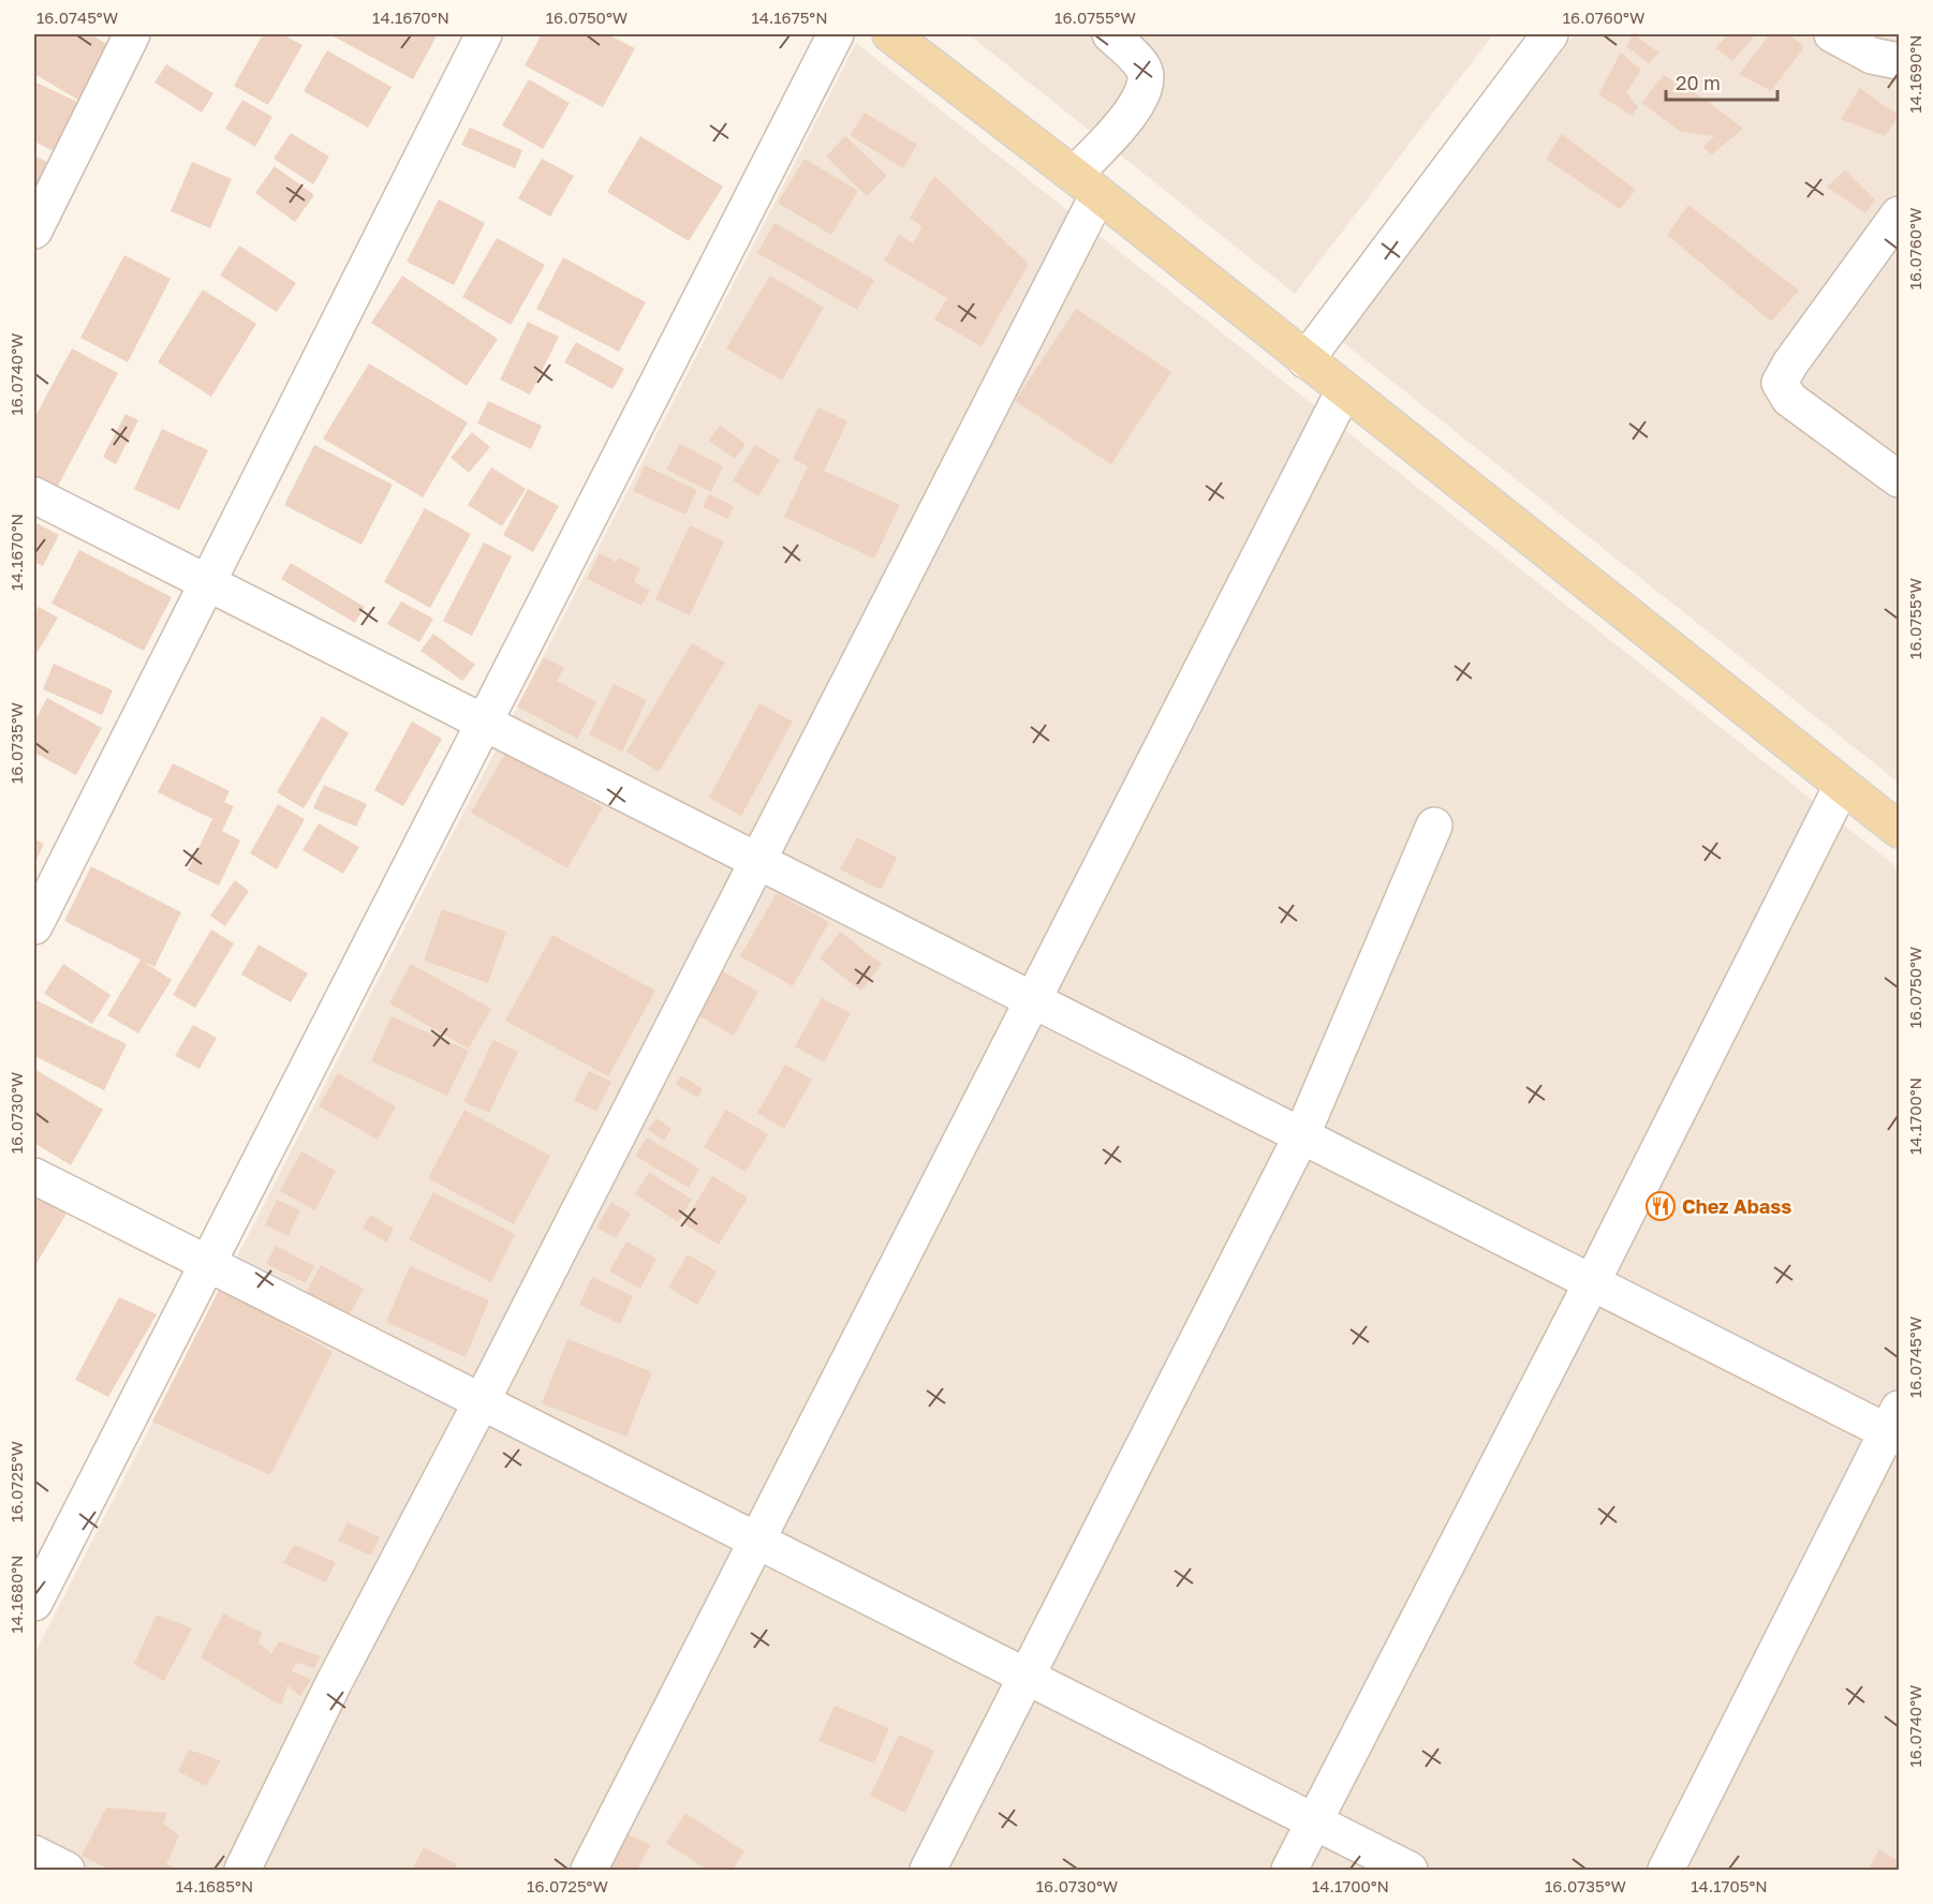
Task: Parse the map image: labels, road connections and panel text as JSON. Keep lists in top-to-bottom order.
{
  "places": {
    "restaurant": ["Chez Abass"]
  },
  "scale_bar": "20 m",
  "coordinates": [
    "16.0745°W",
    "14.1670°N",
    "16.0750°W",
    "14.1675°N",
    "16.0755°W",
    "16.0760°W",
    "14.1690°N",
    "16.0740°W",
    "16.0735°W",
    "16.0730°W",
    "14.1700°N",
    "16.0725°W",
    "14.1680°N",
    "14.1685°N",
    "14.1705°N"
  ]
}
